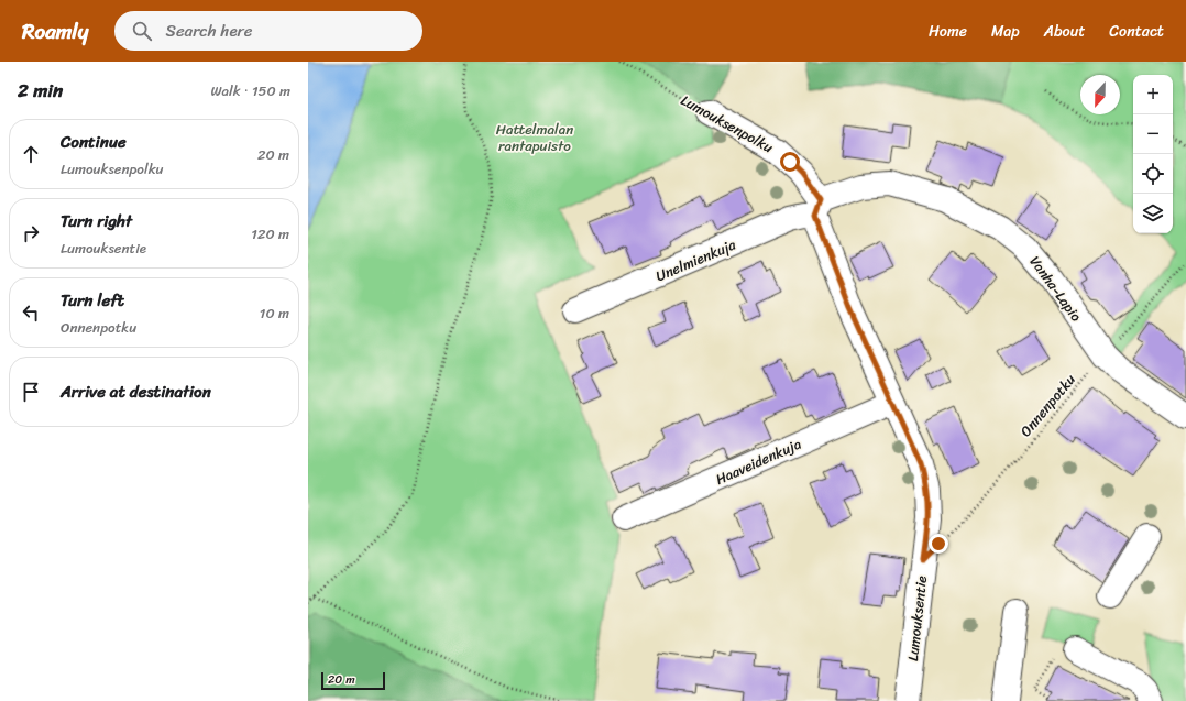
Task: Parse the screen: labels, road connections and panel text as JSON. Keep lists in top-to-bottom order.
{
  "streets": {
    "street": [
      "Lumouksenpolku",
      "Unelmienkuja",
      "Vanha-Lapio",
      "Haaveidenkuja",
      "Lumouksentie"
    ],
    "path": ["Onnenpotku"]
  },
  "crossings": [
    ["Lumouksenpolku", "Unelmienkuja"],
    ["Lumouksenpolku", "Vanha-Lapio"],
    ["Lumouksenpolku", "Lumouksentie"],
    ["Unelmienkuja", "Vanha-Lapio"],
    ["Unelmienkuja", "Lumouksentie"],
    ["Vanha-Lapio", "Onnenpotku"],
    ["Vanha-Lapio", "Lumouksentie"],
    ["Onnenpotku", "Lumouksentie"],
    ["Haaveidenkuja", "Lumouksentie"]
  ],
  "parks": ["Hattelmalan rantapuisto"],
  "scale_bar": "20 m",
  "north": "bottom",
  "page": {
    "header": "Roamly",
    "search": "Search here",
    "nav": [
      "Home",
      "Map",
      "About",
      "Contact"
    ],
    "heading": ["2 min", "Walk · 150 m"],
    "map_buttons": ["+", "−"],
    "list": [
      ["Continue", "Lumouksenpolku", "20 m"],
      ["Turn right", "Lumouksentie", "120 m"],
      ["Turn left", "Onnenpotku", "10 m"],
      "Arrive at destination"
    ],
    "scale": "20 m"
  }
}
